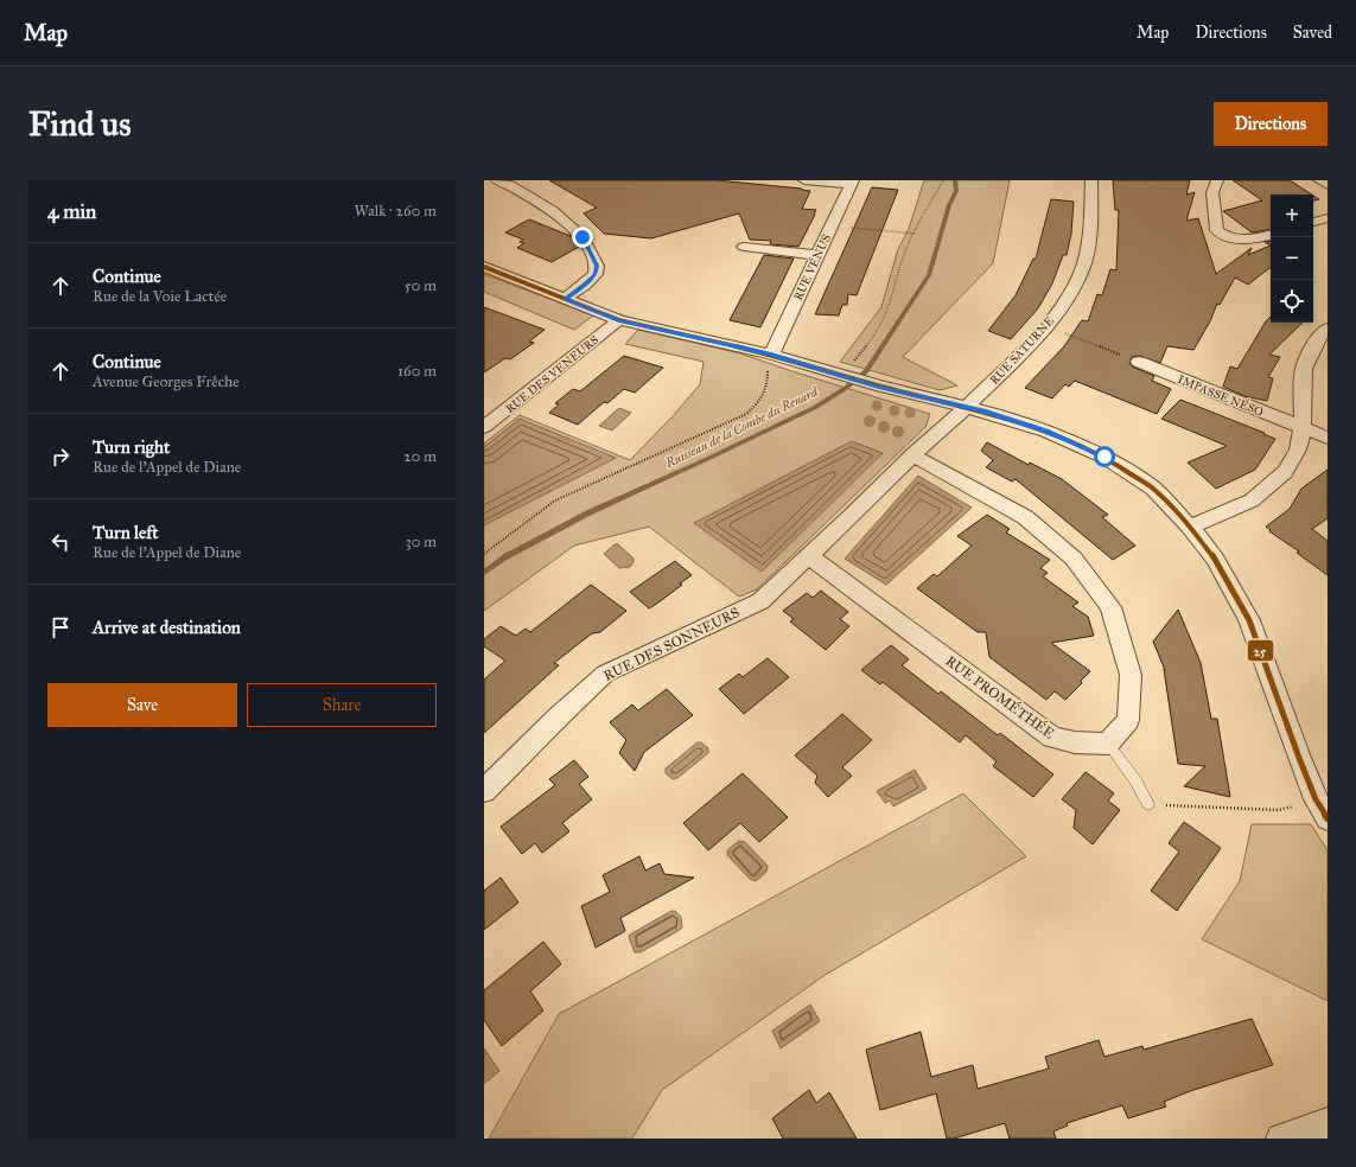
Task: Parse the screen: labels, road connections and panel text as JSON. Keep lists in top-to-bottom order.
{
  "streets": {
    "street": [
      "RUE VÉNUS",
      "RUE SATURNE",
      "RUE DES VENEURS",
      "IMPASSE NÉSO",
      "RUE DES SONNEURS",
      "RUE PROMÉTHÉE"
    ]
  },
  "crossings": [
    ["RUE SATURNE", "RUE DES SONNEURS"],
    ["RUE DES SONNEURS", "RUE PROMÉTHÉE"]
  ],
  "water": ["Ruisseau de la Combe du Renard"],
  "lines": ["transit line 25"],
  "page": {
    "header": "Map",
    "nav": ["Map", "Directions", "Saved"],
    "buttons": [
      "Directions",
      ["Save", "Share"]
    ],
    "title": "Find us",
    "heading": ["4 min", "Walk · 260 m"],
    "map_buttons": ["+", "−"],
    "list": [
      ["Continue", "Rue de la Voie Lactée", "50 m"],
      ["Continue", "Avenue Georges Frêche", "160 m"],
      ["Turn right", "Rue de l'Appel de Diane", "20 m"],
      ["Turn left", "Rue de l'Appel de Diane", "30 m"],
      "Arrive at destination"
    ]
  }
}
